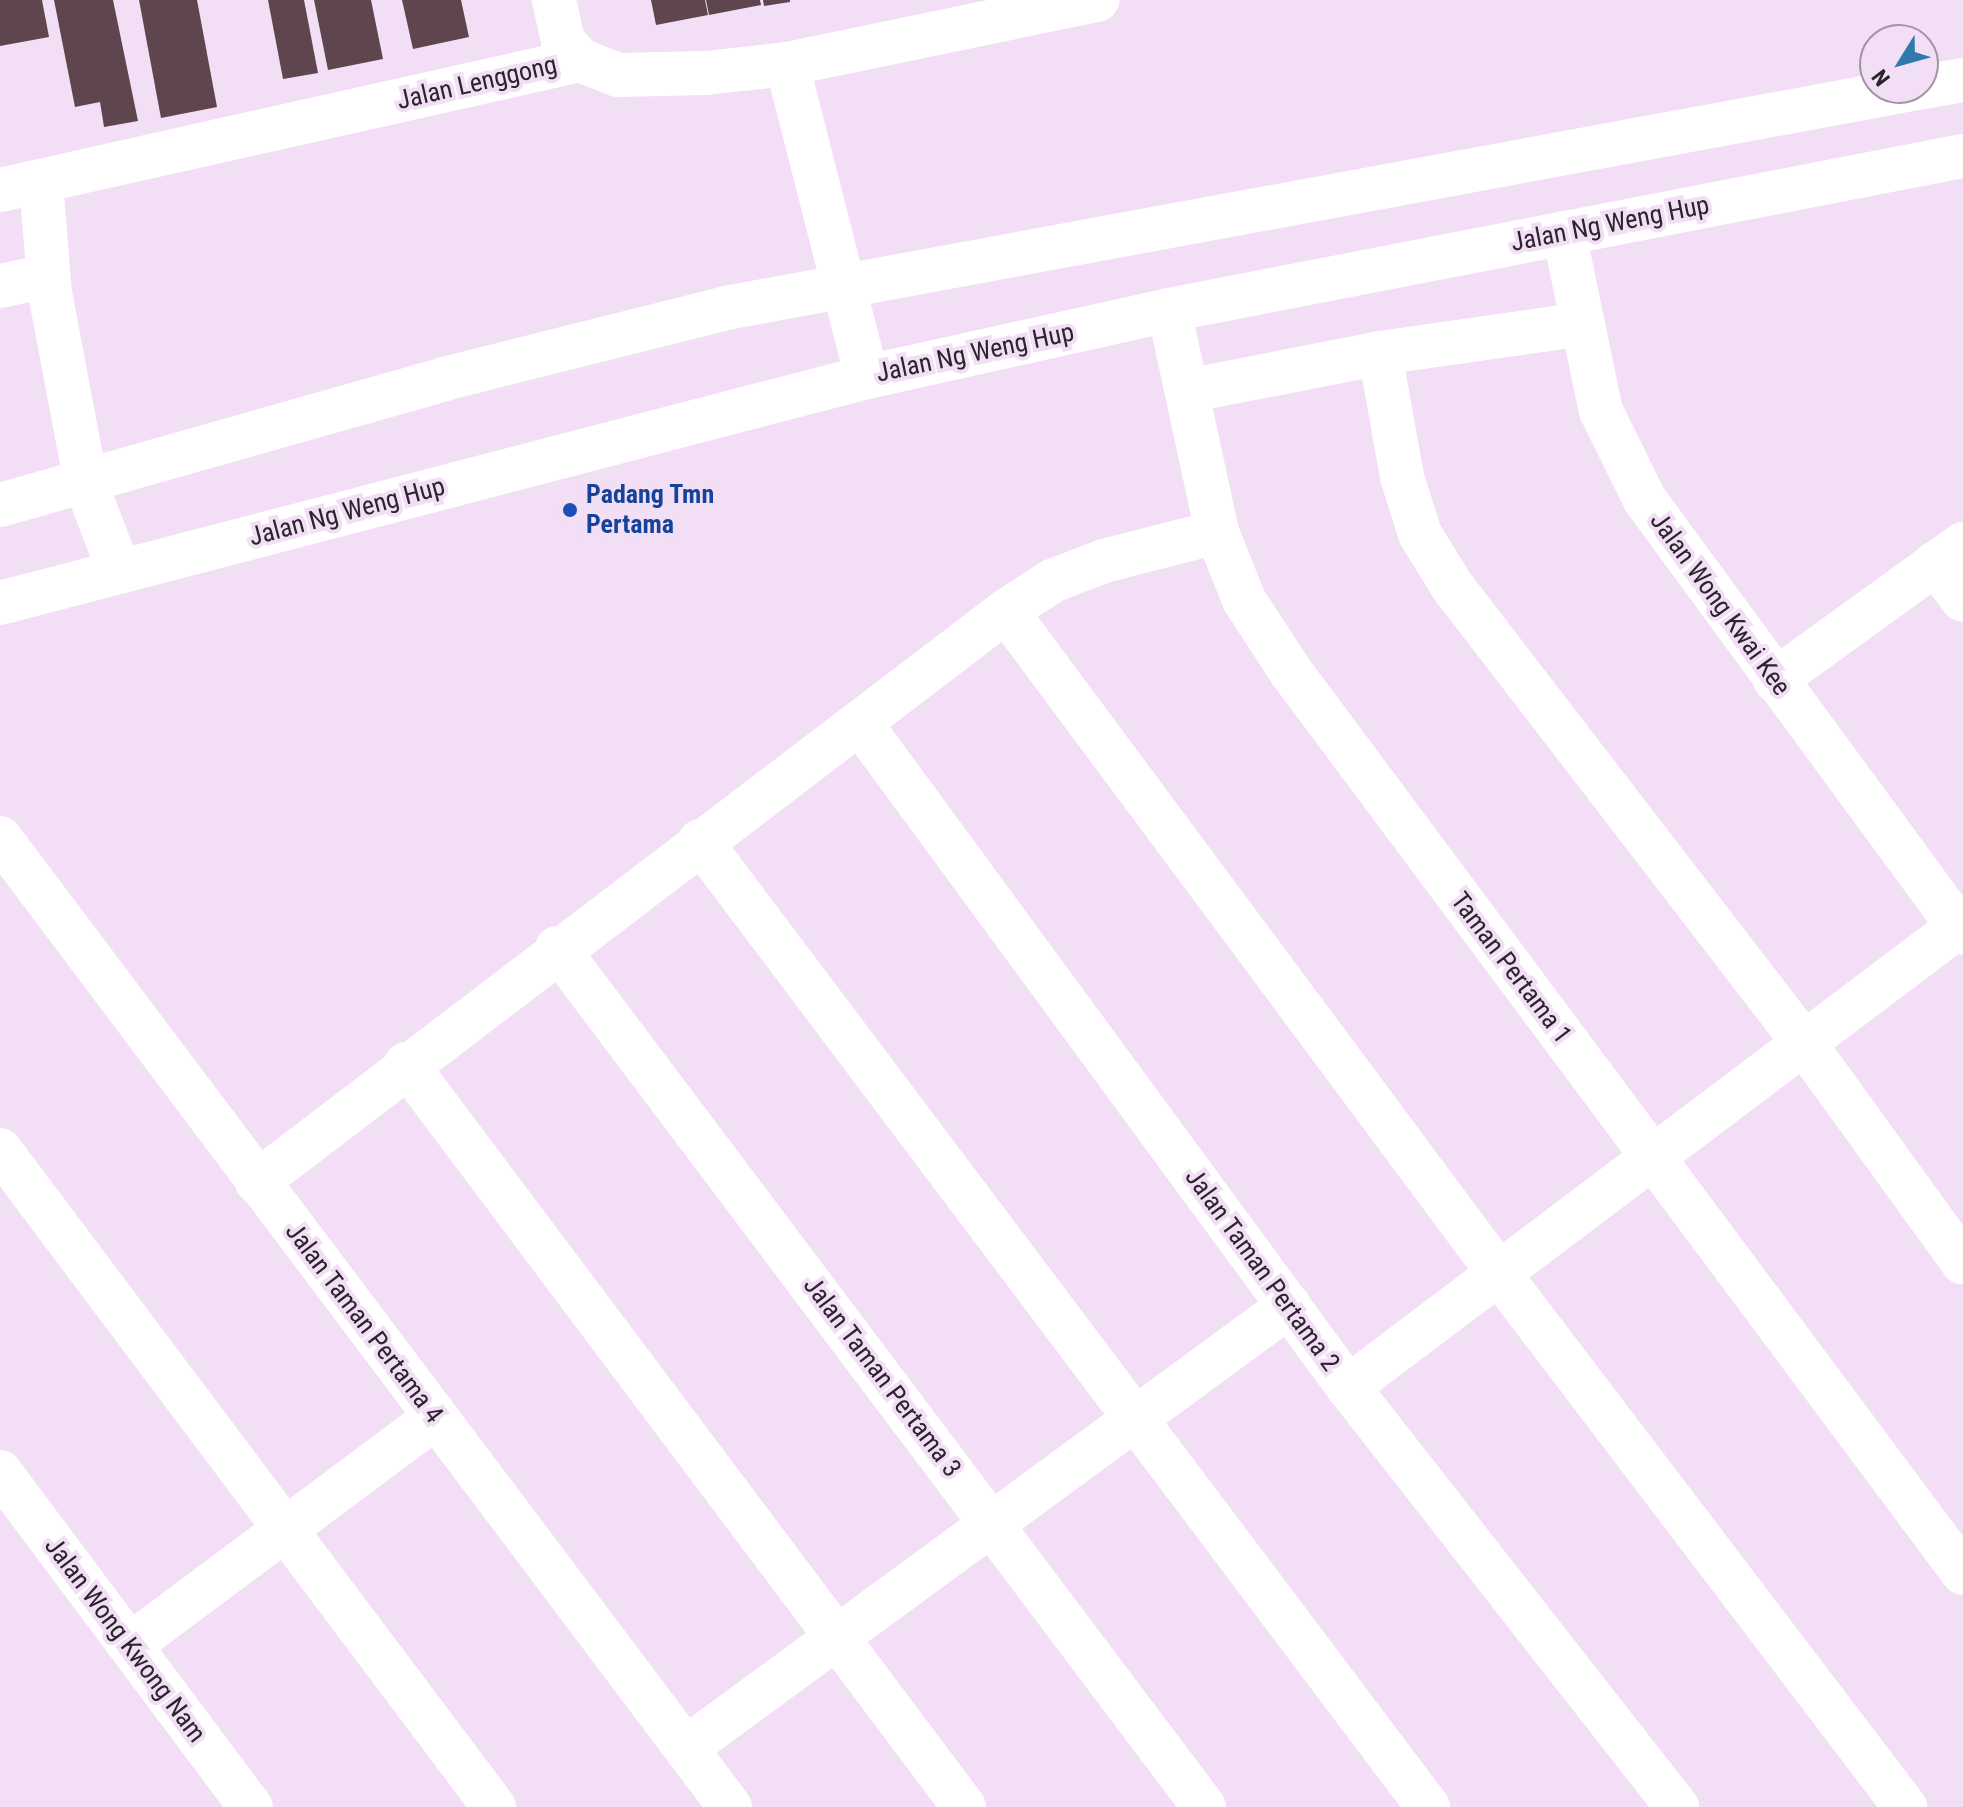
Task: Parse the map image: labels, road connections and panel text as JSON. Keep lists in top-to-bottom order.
{
  "streets": {
    "street": [
      "Jalan Lenggong",
      "Jalan Ng Weng Hup",
      "Jalan Wong Kwai Kee",
      "Taman Pertama 1",
      "Jalan Taman Pertama 2",
      "Jalan Taman Pertama 4",
      "Jalan Taman Pertama 3",
      "Jalan Wong Kwong Nam"
    ]
  },
  "crossings": [
    ["Jalan Ng Weng Hup", "Jalan Wong Kwai Kee"],
    ["Jalan Ng Weng Hup", "Taman Pertama 1"]
  ],
  "places": ["Padang Tmn Pertama"],
  "north": "bottom left"
}
